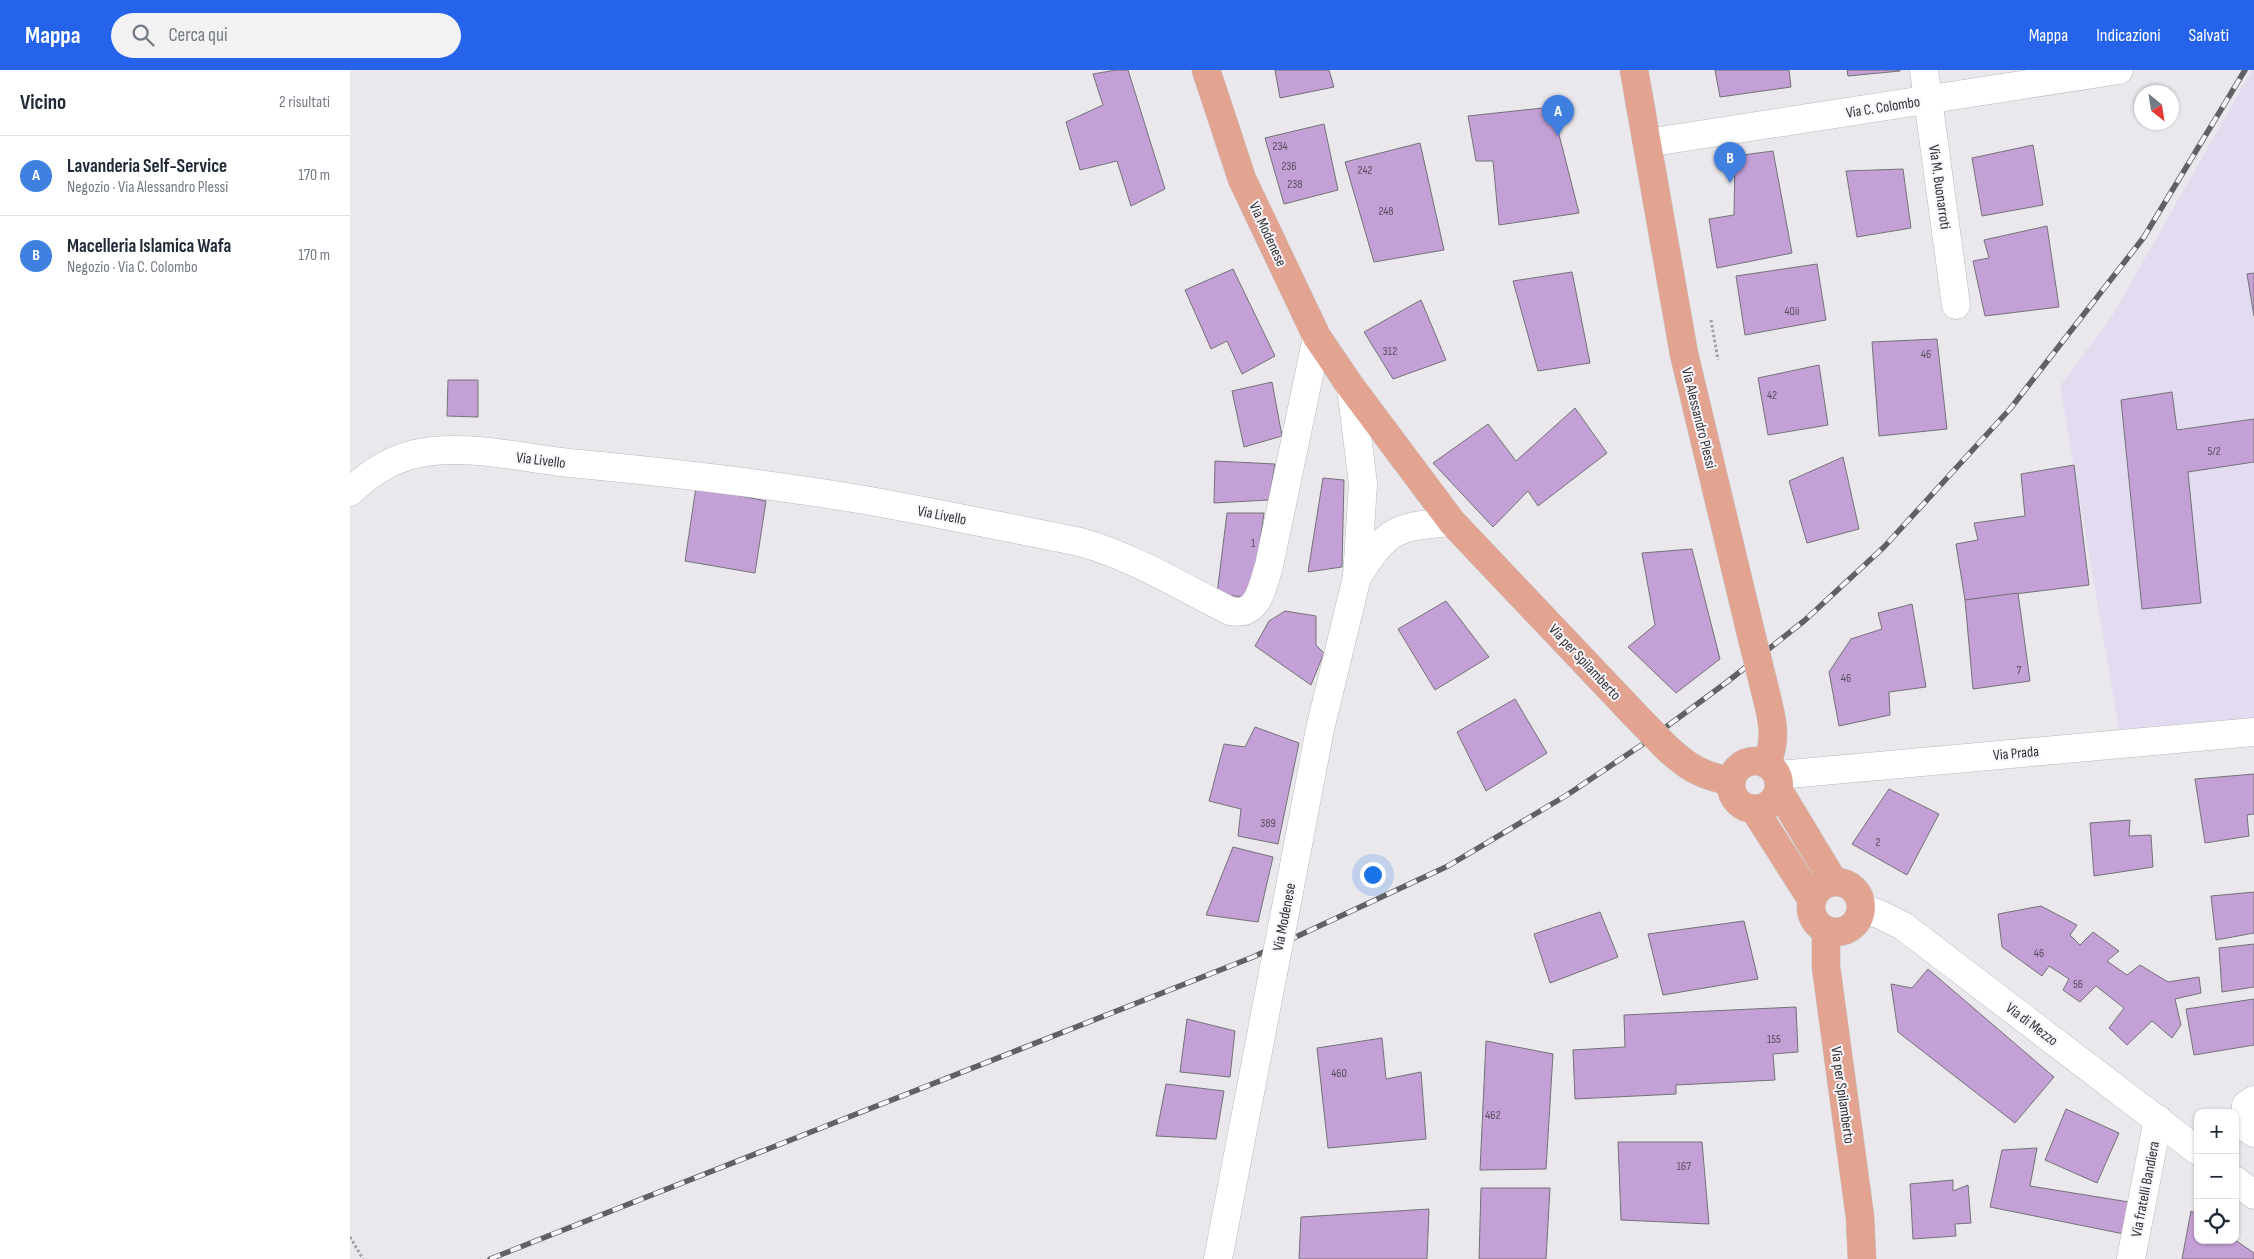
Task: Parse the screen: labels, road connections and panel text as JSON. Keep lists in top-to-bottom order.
{
  "streets": {
    "main road": ["Via Modenese", "Via Alessandro Plessi", "Via per Spilamberto"],
    "street": [
      "Via C. Colombo",
      "Via M. Buonarroti",
      "Via Livello",
      "Via Prada",
      "Via di Mezzo",
      "Via fratelli Bandiera"
    ]
  },
  "crossings": [
    ["Via C. Colombo", "Via M. Buonarroti"],
    ["Via C. Colombo", "Via Alessandro Plessi"],
    ["Via Modenese", "Via Livello"],
    ["Via Modenese", "Via per Spilamberto"],
    ["Via Alessandro Plessi", "Via per Spilamberto"],
    ["Via Alessandro Plessi", "Via Prada"],
    ["Via per Spilamberto", "Via Prada"],
    ["Via per Spilamberto", "Via di Mezzo"],
    ["Via di Mezzo", "Via fratelli Bandiera"]
  ],
  "house_numbers": [
    "234",
    "236",
    "242",
    "238",
    "248",
    "40ii",
    "312",
    "46",
    "42",
    "5/2",
    "1",
    "7",
    "46",
    "389",
    "2",
    "46",
    "56",
    "155",
    "460",
    "462",
    "167"
  ],
  "north": "bottom right",
  "page": {
    "header": "Mappa",
    "search": "Cerca qui",
    "nav": ["Mappa", "Indicazioni", "Salvati"],
    "heading": ["Vicino", "2 risultati"],
    "pins": ["A", "B"],
    "list": [
      {
        "mark": "A",
        "name": "Lavanderia Self-Service",
        "note": "Negozio · Via Alessandro Plessi",
        "value": "170 m"
      },
      {
        "mark": "B",
        "name": "Macelleria Islamica Wafa",
        "note": "Negozio · Via C. Colombo",
        "value": "170 m"
      }
    ],
    "map_buttons": ["+", "−"]
  }
}
